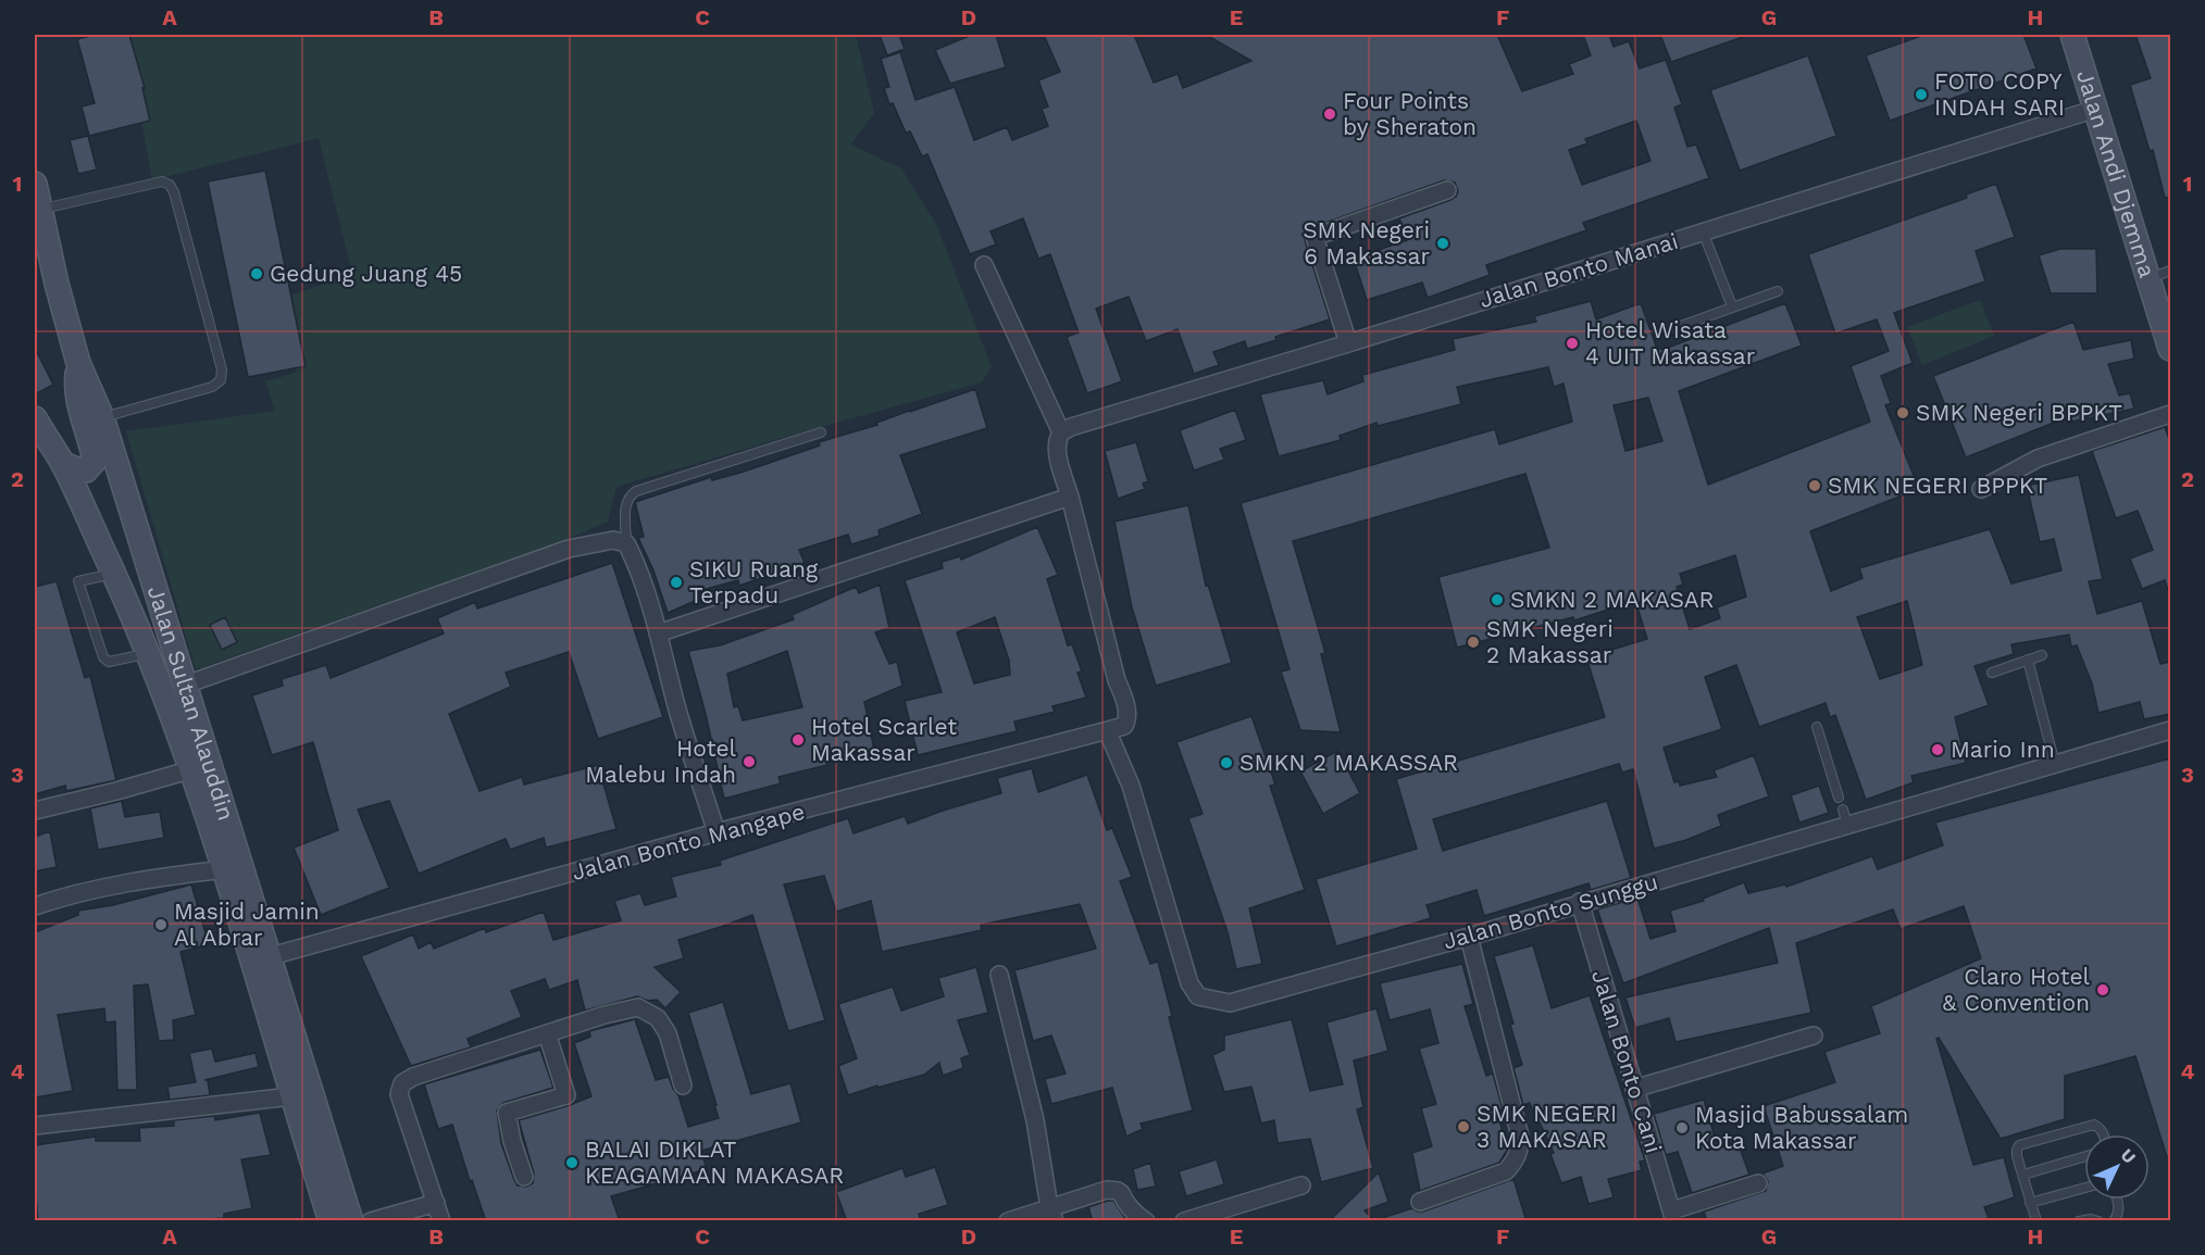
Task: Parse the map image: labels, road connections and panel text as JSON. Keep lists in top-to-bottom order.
{
  "streets": {
    "main road": ["Jalan Andi Djemma", "Jalan Sultan Alauddin"],
    "street": [
      "Jalan Bonto Manai",
      "Jalan Bonto Mangape",
      "Jalan Bonto Sunggu",
      "Jalan Bonto Cani"
    ]
  },
  "crossings": [
    ["Jalan Andi Djemma", "Jalan Bonto Manai"],
    ["Jalan Sultan Alauddin", "Jalan Bonto Mangape"],
    ["Jalan Bonto Mangape", "Jalan Bonto Sunggu"],
    ["Jalan Bonto Sunggu", "Jalan Bonto Cani"]
  ],
  "places": [
    "FOTO COPY INDAH SARI",
    "Four Points by Sheraton",
    "SMK Negeri 6 Makassar",
    "Gedung Juang 45",
    "Hotel Wisata 4 UIT Makassar",
    "SMK Negeri BPPKT",
    "SMK NEGERI BPPKT",
    "SIKU Ruang Terpadu",
    "SMKN 2 MAKASAR",
    "SMK Negeri 2 Makassar",
    "Hotel Scarlet Makassar",
    "Mario Inn",
    "Hotel Malebu Indah",
    "SMKN 2 MAKASSAR",
    "Masjid Jamin Al Abrar",
    "Claro Hotel & Convention",
    "SMK NEGERI 3 MAKASAR",
    "Masjid Babussalam Kota Makassar",
    "BALAI DIKLAT KEAGAMAAN MAKASAR"
  ],
  "north": "top right",
  "grid": {
    "columns": [
      "A",
      "B",
      "C",
      "D",
      "E",
      "F",
      "G",
      "H"
    ],
    "rows": [
      "1",
      "2",
      "3",
      "4"
    ]
  }
}
